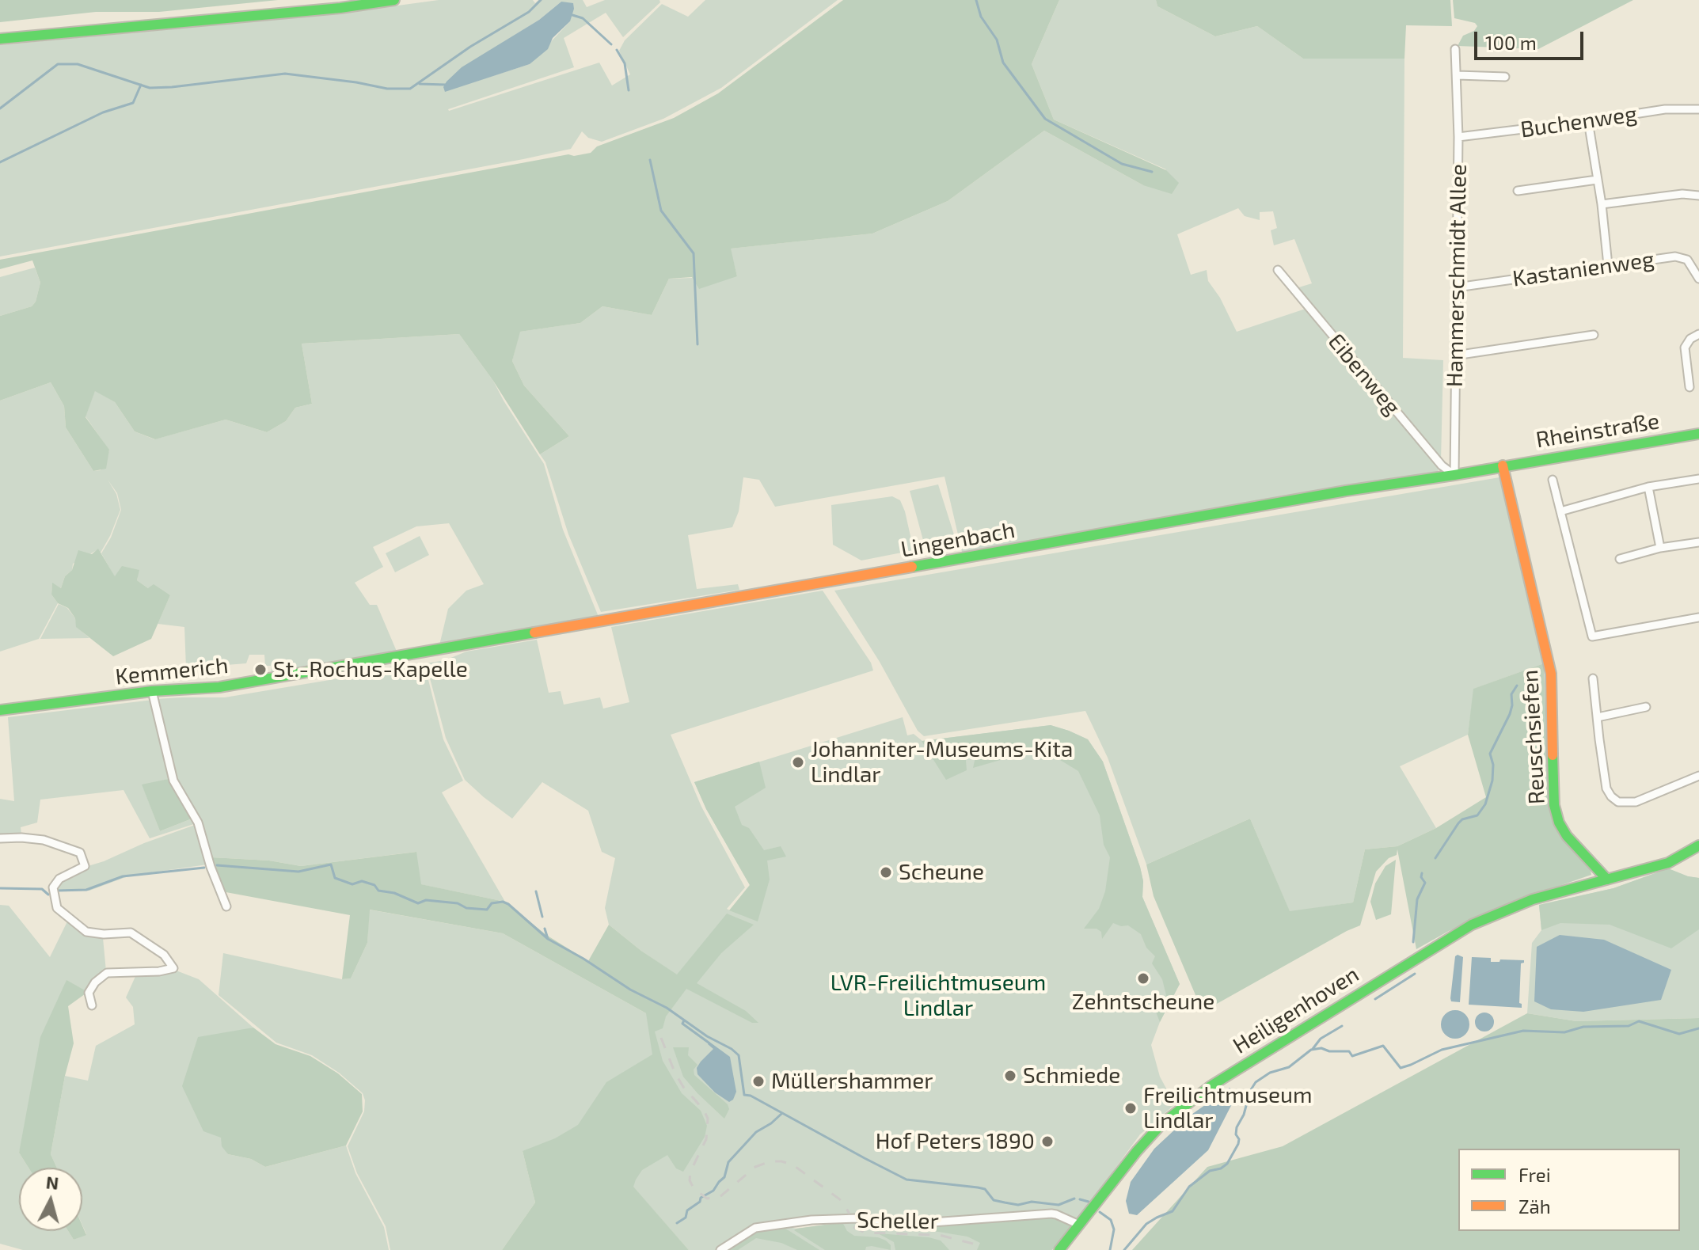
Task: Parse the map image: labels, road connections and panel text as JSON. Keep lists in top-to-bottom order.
{
  "streets": {
    "street": [
      "Buchenweg",
      "Kastanienweg",
      "Hammerschmidt Allee",
      "Eibenweg",
      "Rheinstraße",
      "Lingenbach",
      "Kemmerich",
      "Reuschsiefen",
      "Heiligenhoven",
      "Scheller"
    ]
  },
  "crossings": [
    ["Buchenweg", "Hammerschmidt Allee"],
    ["Kastanienweg", "Hammerschmidt Allee"],
    ["Hammerschmidt Allee", "Eibenweg"],
    ["Hammerschmidt Allee", "Lingenbach"],
    ["Eibenweg", "Lingenbach"],
    ["Rheinstraße", "Lingenbach"],
    ["Rheinstraße", "Reuschsiefen"],
    ["Lingenbach", "Kemmerich"],
    ["Lingenbach", "Reuschsiefen"],
    ["Reuschsiefen", "Heiligenhoven"],
    ["Heiligenhoven", "Scheller"]
  ],
  "parks": ["LVR-Freilichtmuseum Lindlar"],
  "places": [
    "St.-Rochus-Kapelle",
    "Johanniter-Museums-Kita Lindlar",
    "Scheune",
    "Zehntscheune",
    "Schmiede",
    "Müllershammer",
    "Freilichtmuseum Lindlar",
    "Hof Peters 1890"
  ],
  "legend": ["Frei", "Zäh"],
  "scale_bar": "100 m",
  "north": "top"
}
